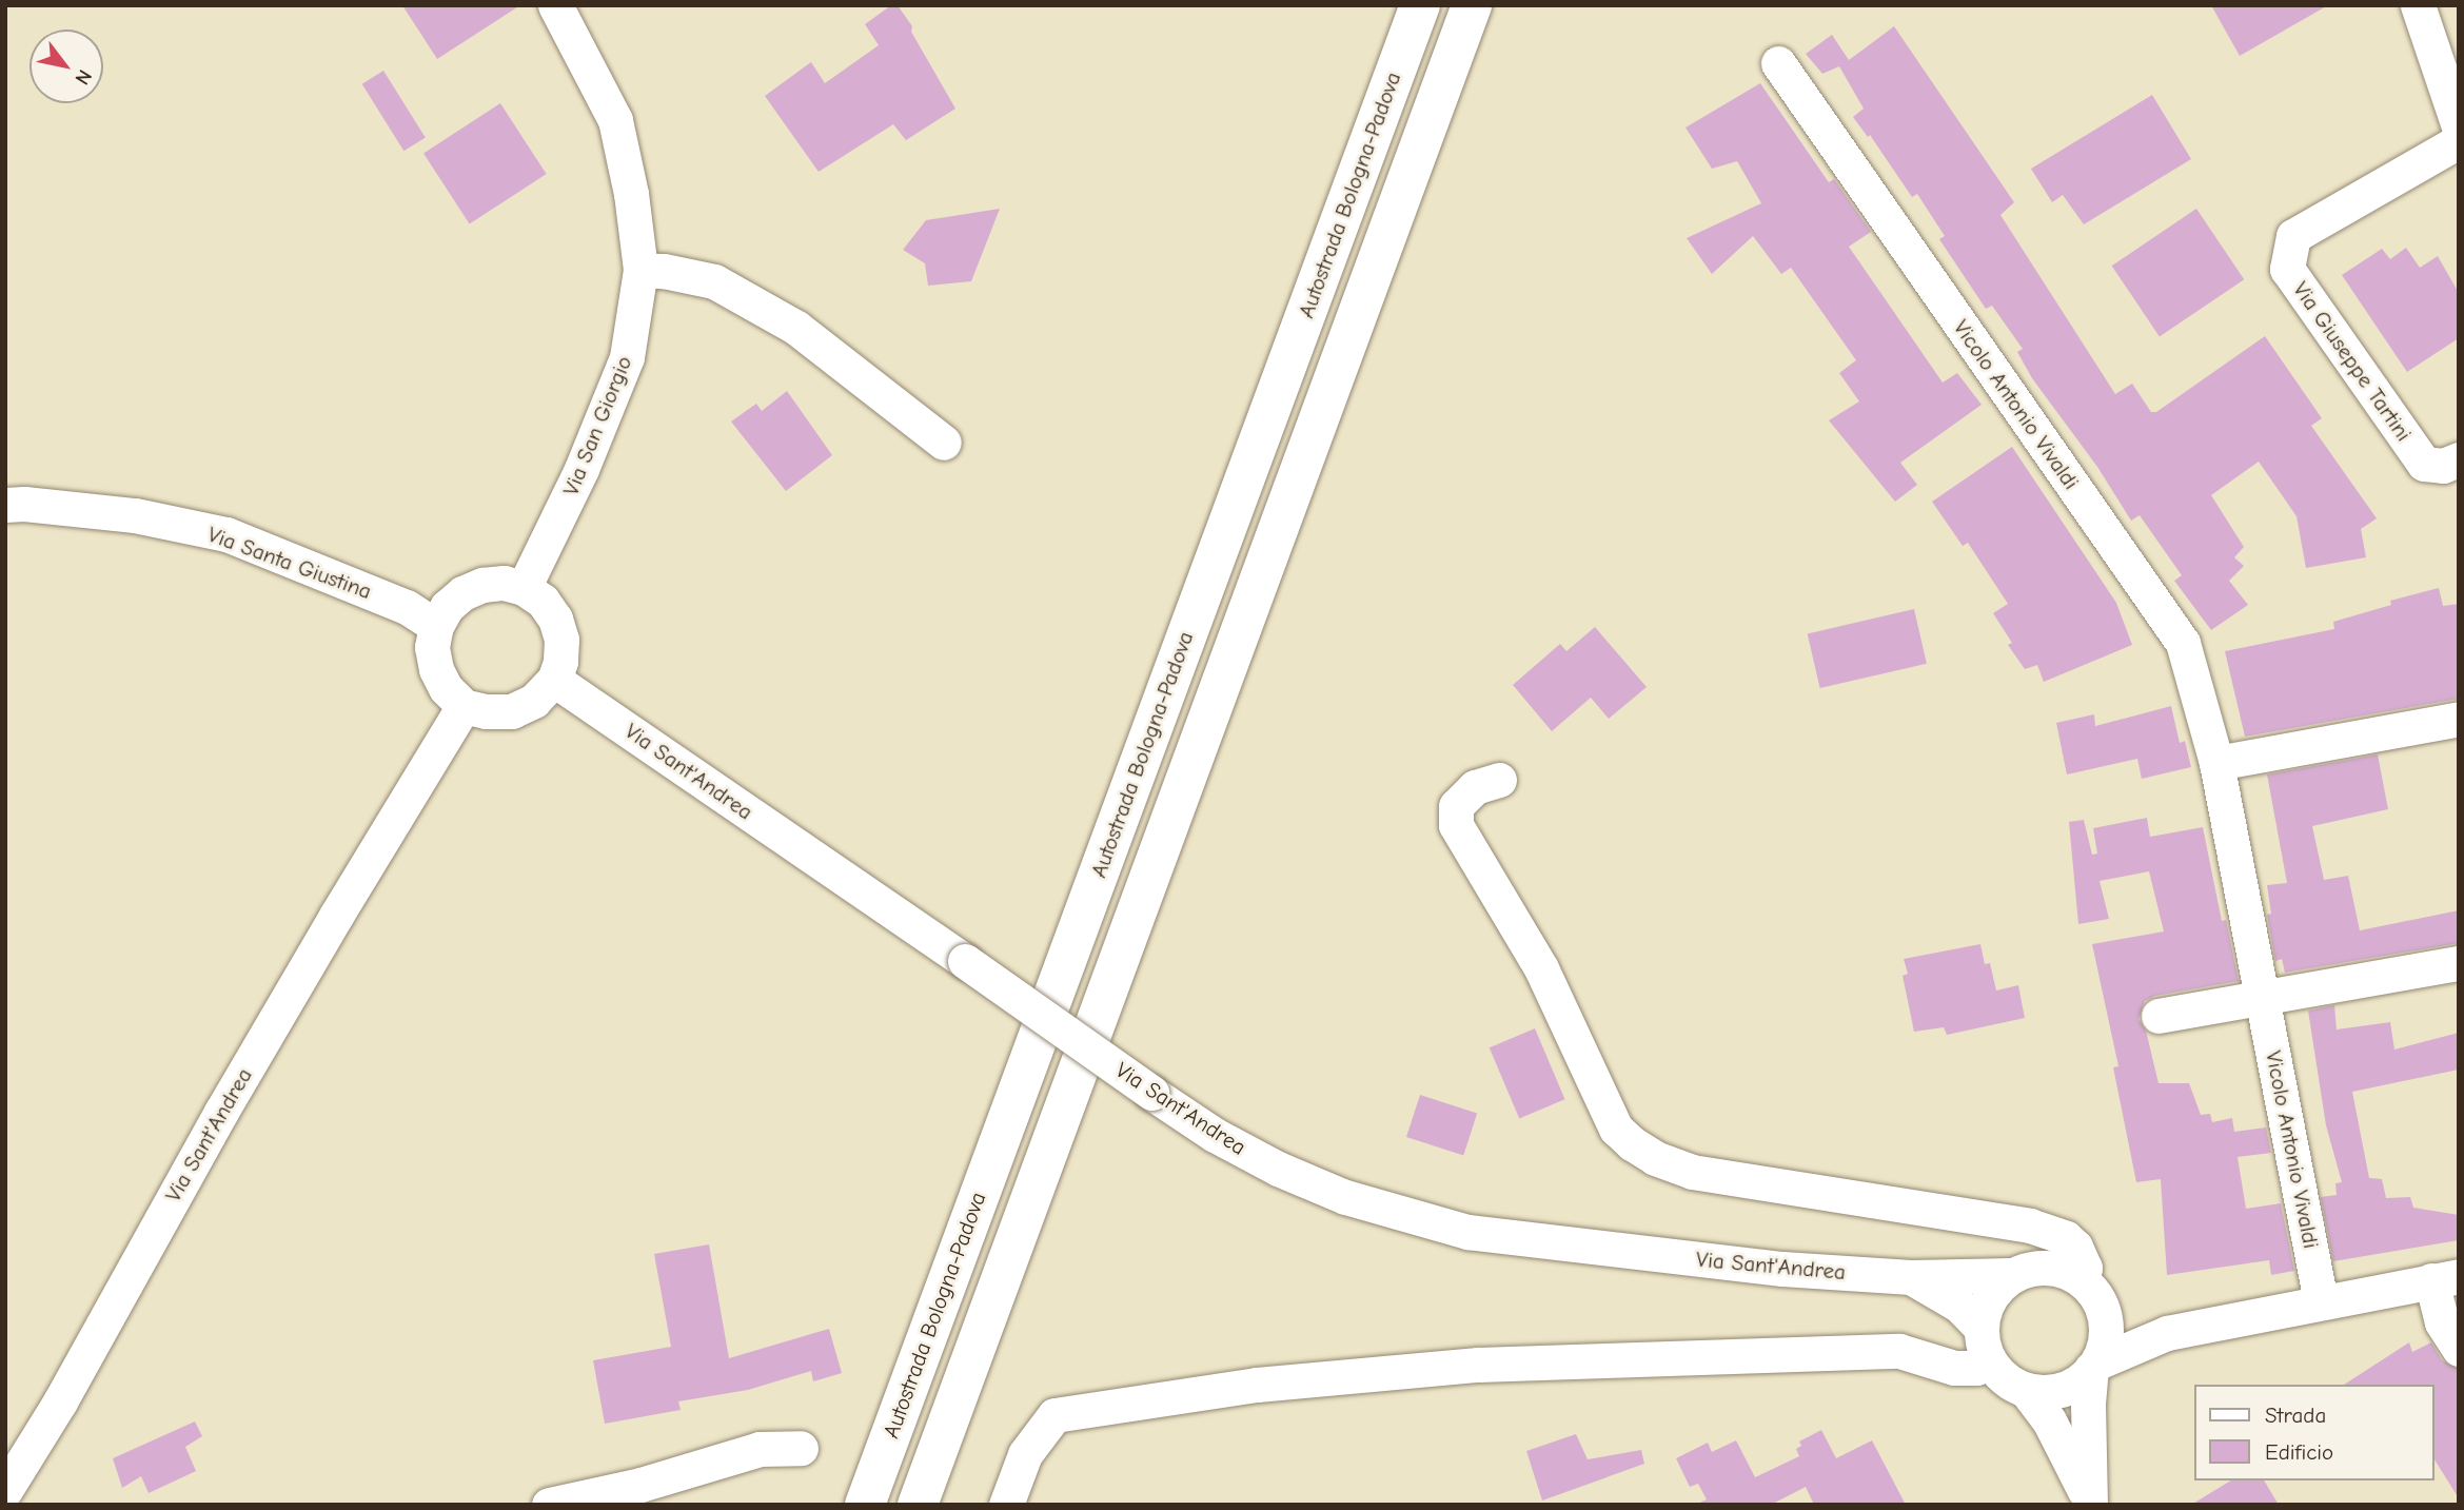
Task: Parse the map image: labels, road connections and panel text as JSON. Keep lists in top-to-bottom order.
{
  "streets": {
    "highway": ["Autostrada Bologna-Padova"],
    "street": [
      "Via Giuseppe Tartini",
      "Vicolo Antonio Vivaldi",
      "Via San Giorgio",
      "Via Santa Giustina",
      "Via Sant'Andrea"
    ]
  },
  "crossings": [
    ["Via San Giorgio", "Via Santa Giustina"],
    ["Via San Giorgio", "Via Sant'Andrea"],
    ["Via Santa Giustina", "Via Sant'Andrea"]
  ],
  "legend": ["Strada", "Edificio"],
  "north": "bottom right"
}
